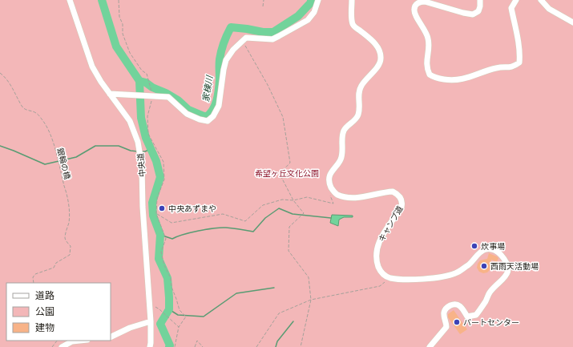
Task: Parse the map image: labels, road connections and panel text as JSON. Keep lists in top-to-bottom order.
{
  "streets": {
    "street": ["中央道", "キャンプ道"],
    "path": ["銀輪の橋"]
  },
  "water": ["家棟川"],
  "parks": ["希望ヶ丘文化公園"],
  "places": [
    "中央あずまや",
    "炊事場",
    "西雨天活動場",
    "パートセンター"
  ],
  "legend": ["道路", "公園", "建物"]
}
